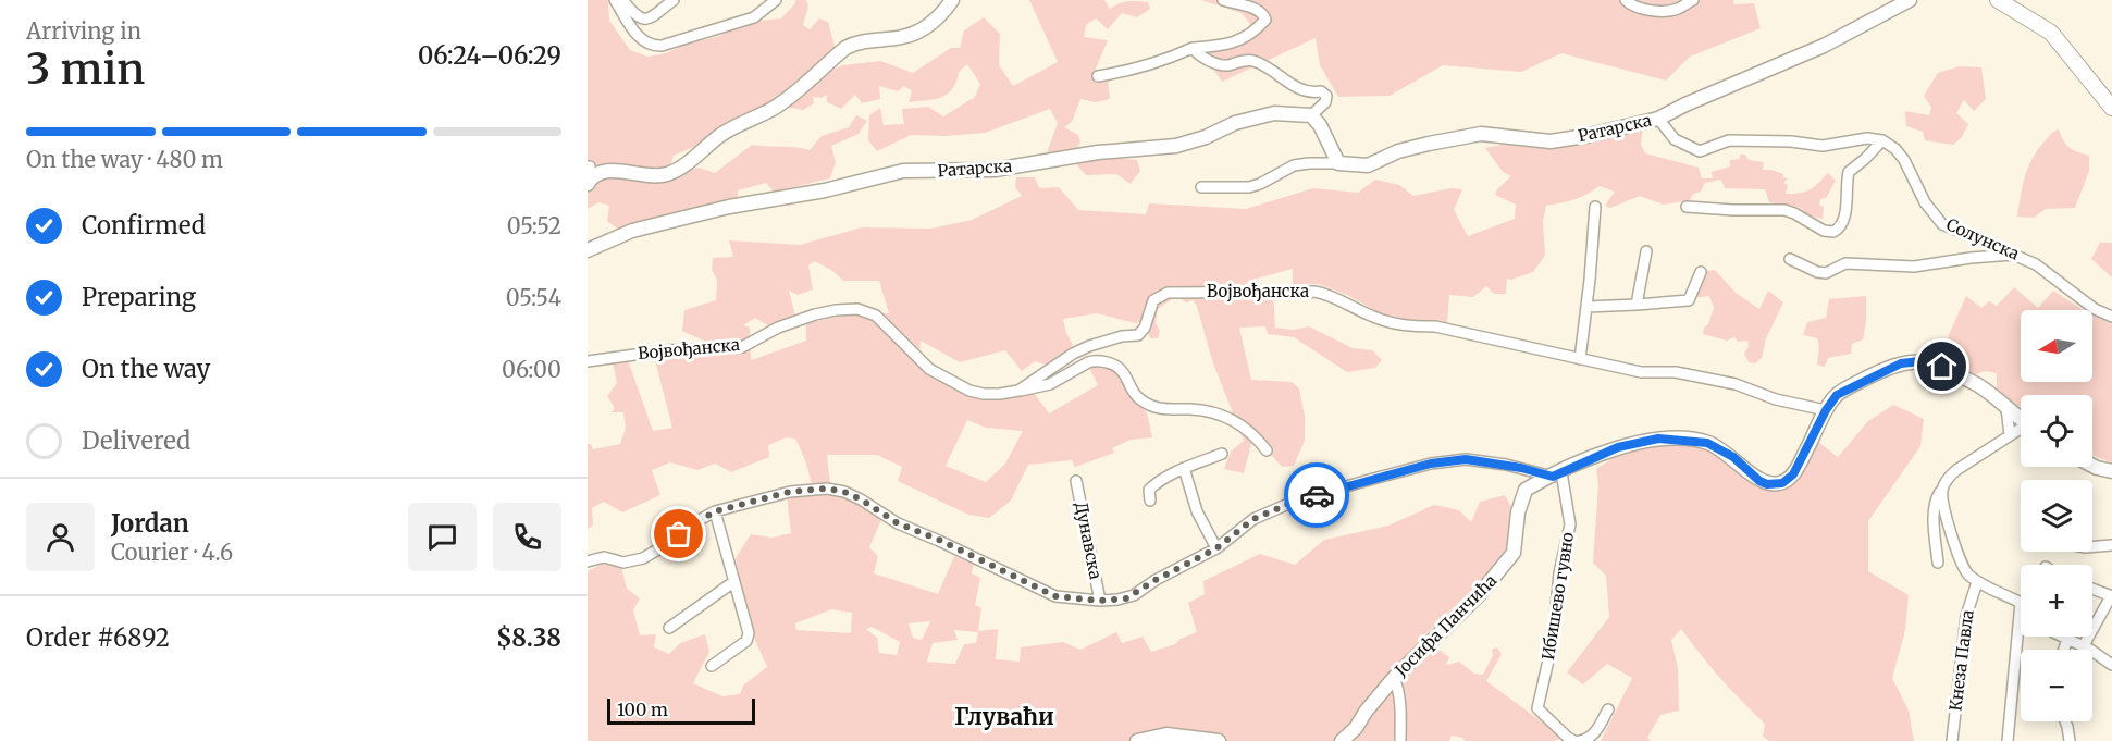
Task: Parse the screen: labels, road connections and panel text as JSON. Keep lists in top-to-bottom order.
{
  "streets": {
    "street": [
      "Ратарска",
      "Солунска",
      "Војвођанска",
      "Дунавска",
      "Ибишево гувно",
      "Јосифа Панчића",
      "Кнеза Павла"
    ]
  },
  "crossings": [
    ["Ибишево гувно", "Јосифа Панчића"]
  ],
  "districts": ["Глуваћи"],
  "scale_bar": "100 m",
  "north": "left",
  "page": {
    "heading": ["3 min", "Arriving in", "06:24–06:29"],
    "panel": [
      "Jordan",
      "Courier · 4.6",
      "Order #6892",
      "$8.38"
    ],
    "bar": "On the way · 480 m",
    "list": [
      ["Confirmed", "05:52"],
      ["Preparing", "05:54"],
      ["On the way", "06:00"],
      "Delivered"
    ],
    "map_buttons": ["+", "−"],
    "scale": "100 m"
  }
}
